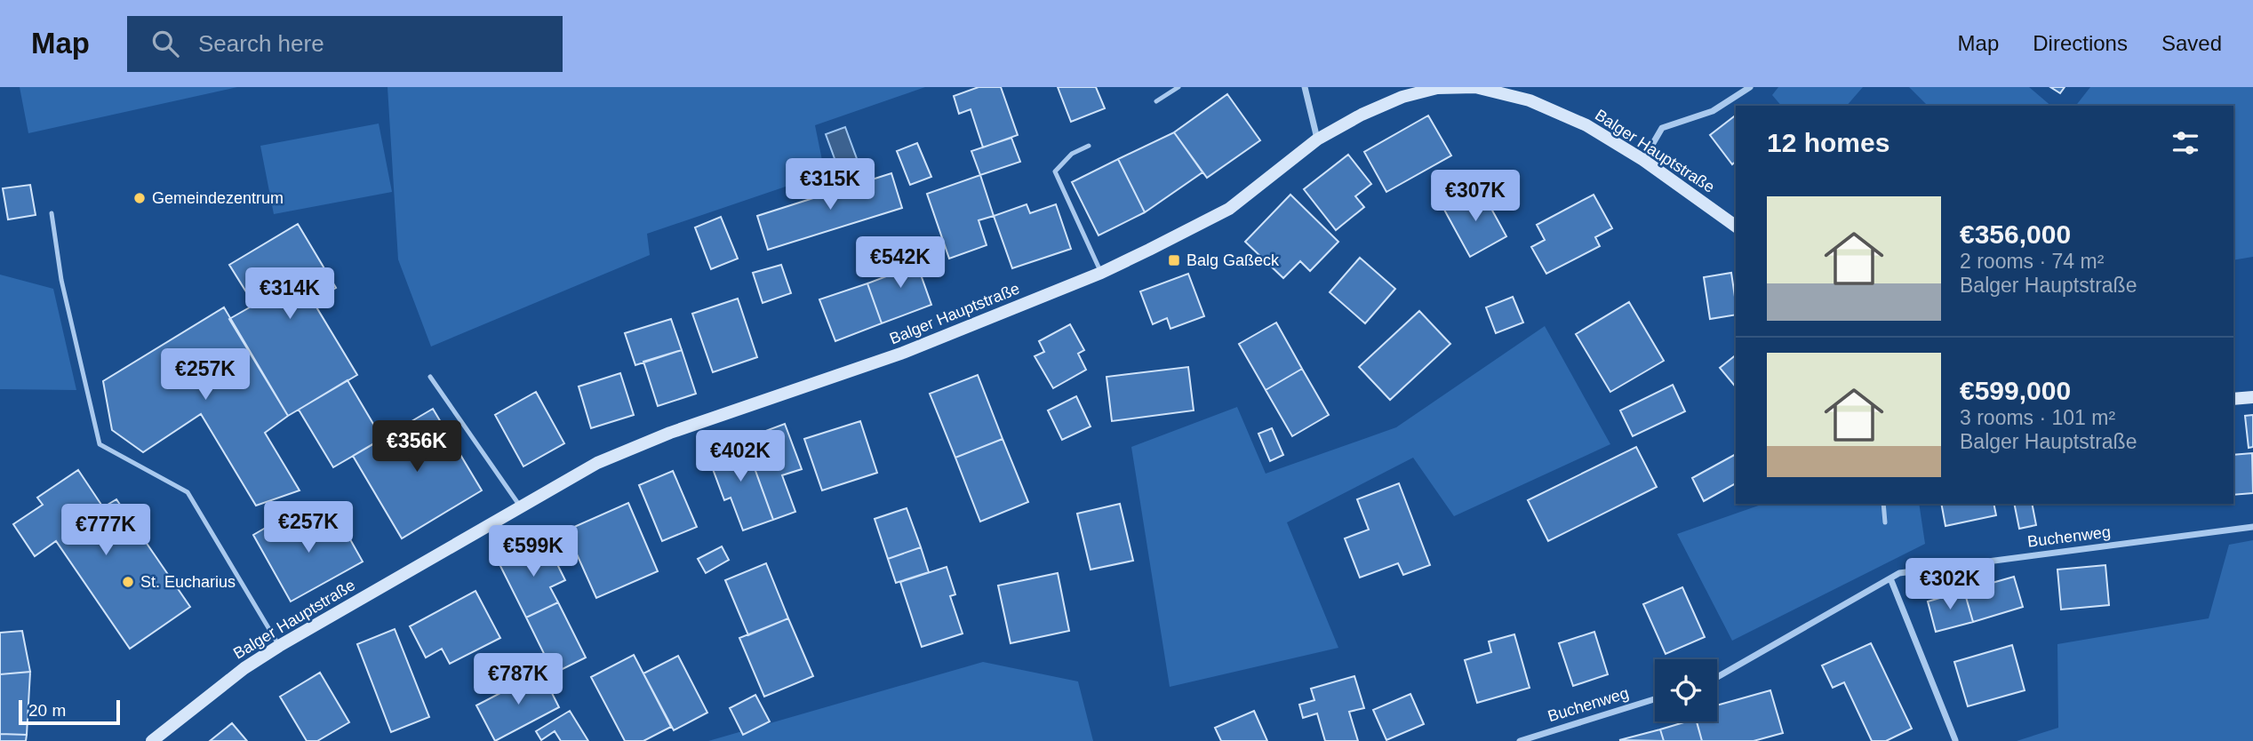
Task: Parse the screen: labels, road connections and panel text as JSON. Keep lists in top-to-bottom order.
{
  "streets": {
    "street": ["Balger Hauptstraße", "Buchenweg"]
  },
  "places": {
    "other": ["Gemeindezentrum", "St. Eucharius"],
    "transit": ["Balg Gaßeck"]
  },
  "scale_bar": "20 m",
  "page": {
    "header": "Map",
    "search": "Search here",
    "nav": ["Map", "Directions", "Saved"],
    "heading": "12 homes",
    "price": [
      "€315K",
      "€307K",
      "€542K",
      "€314K",
      "€257K",
      "€356K",
      "€402K",
      "€257K",
      "€777K",
      "€599K",
      "€302K",
      "€787K"
    ],
    "list": [
      {
        "name": "€356,000",
        "note": "2 rooms · 74 m² · Balger Hauptstraße"
      },
      {
        "name": "€599,000",
        "note": "3 rooms · 101 m² · Balger Hauptstraße"
      }
    ],
    "scale": "20 m"
  }
}
